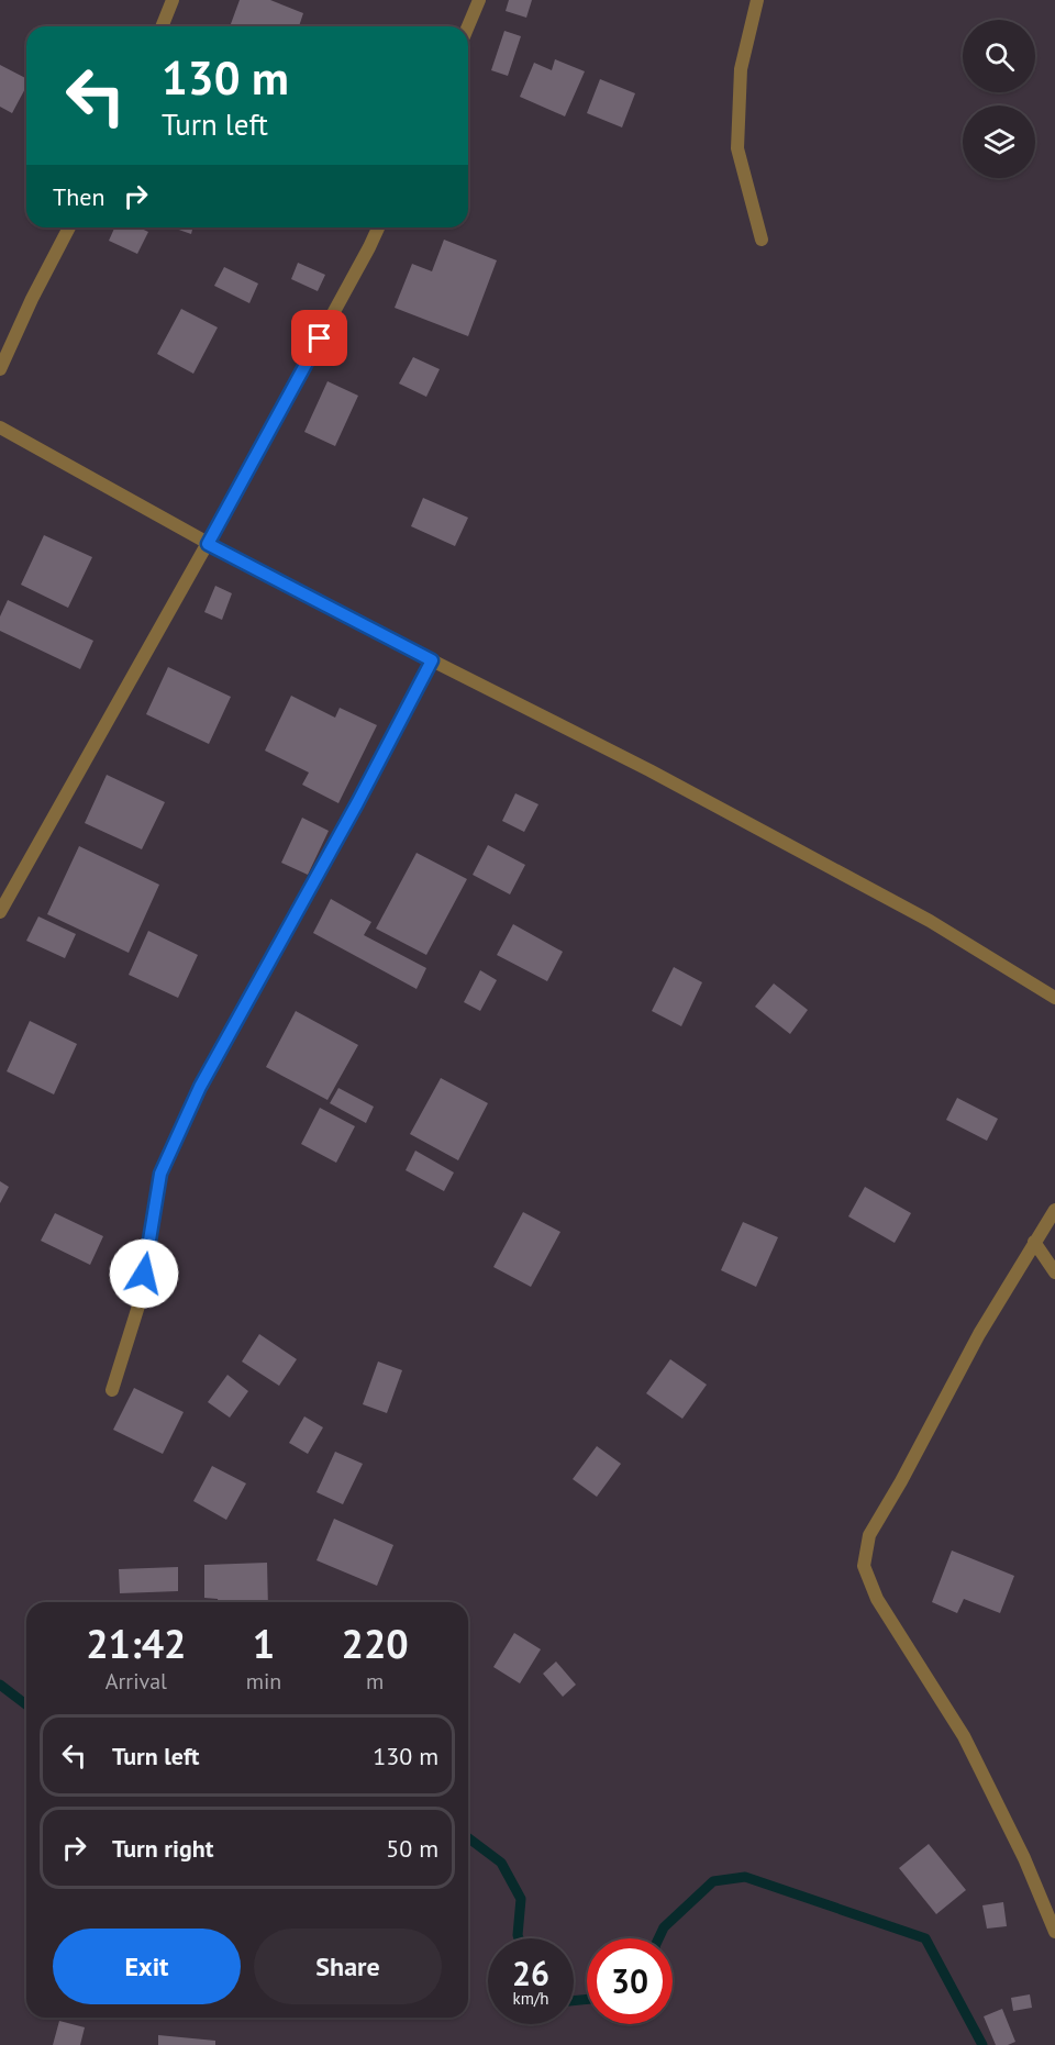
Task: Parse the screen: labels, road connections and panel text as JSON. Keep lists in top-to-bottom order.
{
  "page": {
    "turn": ["130 m", "Turn left"],
    "then": "Then",
    "eta": [
      "21:42",
      "Arrival",
      "1",
      "min",
      "220",
      "m"
    ],
    "list": [
      {
        "name": "Turn left",
        "value": "130 m"
      },
      {
        "name": "Turn right",
        "value": "50 m"
      }
    ],
    "buttons": ["Exit", "Share"],
    "speed": "26 km/h",
    "limit": "30"
  }
}
